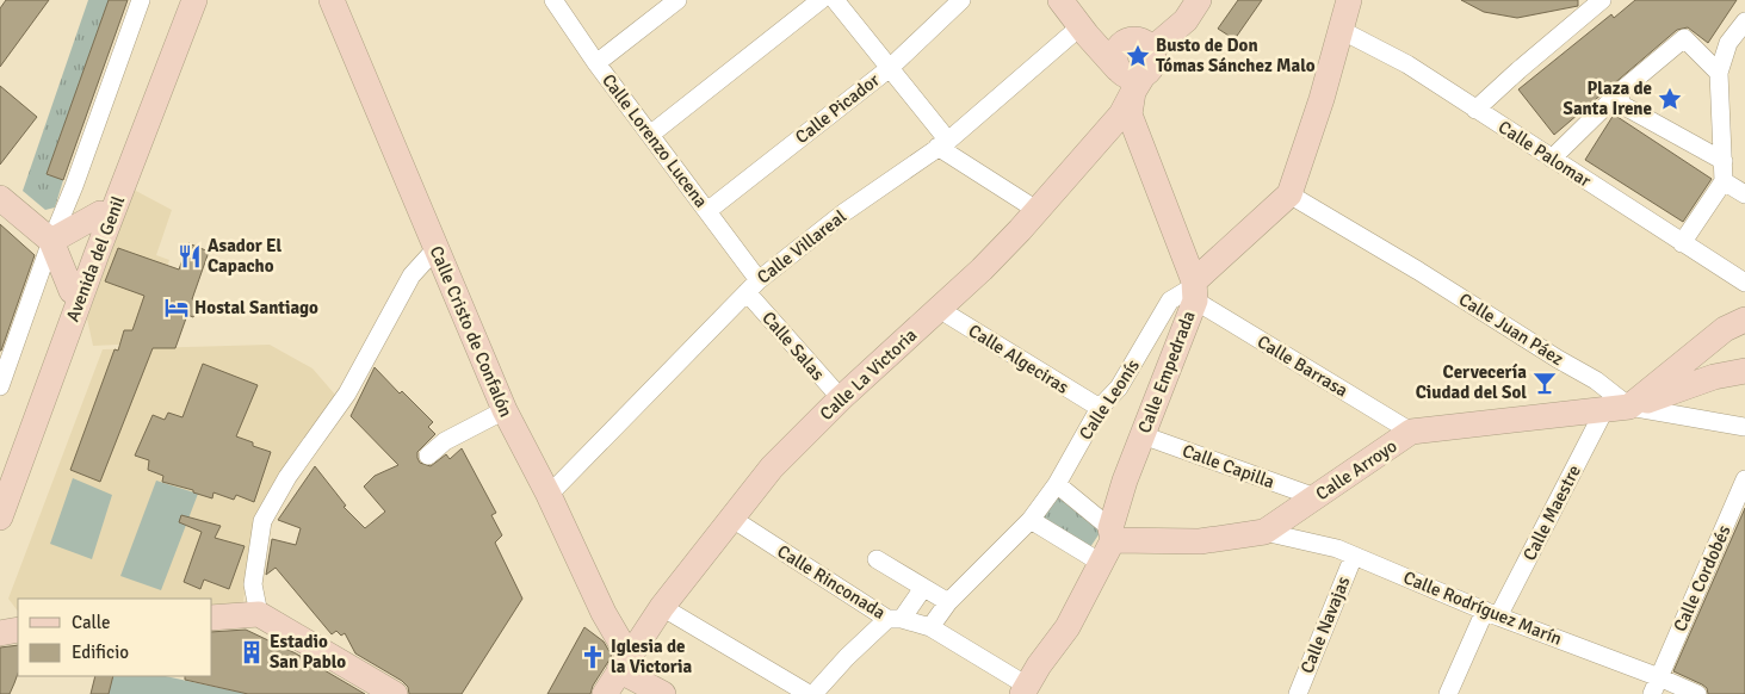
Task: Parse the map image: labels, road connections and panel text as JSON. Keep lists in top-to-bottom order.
{
  "streets": {
    "street": [
      "Calle Picador",
      "Calle Lorenzo Lucena",
      "Calle Palomar",
      "Calle Villareal",
      "Avenida del Genil",
      "Calle Juan Páez",
      "Calle Cristo de Confalón",
      "Calle Salas",
      "Calle Algeciras",
      "Calle Barrasa",
      "Calle Empedrada",
      "Calle La Victoria",
      "Calle Leonís",
      "Calle Capilla",
      "Calle Arroyo",
      "Calle Maestre",
      "Calle Cordobés",
      "Calle Rinconada",
      "Calle Rodríguez Marín",
      "Calle Navajas"
    ]
  },
  "crossings": [
    ["Calle Picador", "Calle Lorenzo Lucena"],
    ["Calle Lorenzo Lucena", "Calle Villareal"],
    ["Calle Lorenzo Lucena", "Calle Salas"],
    ["Calle Palomar", "Calle Empedrada"],
    ["Calle Villareal", "Calle Cristo de Confalón"],
    ["Calle Villareal", "Calle Salas"],
    ["Calle Juan Páez", "Calle Empedrada"],
    ["Calle Juan Páez", "Calle Arroyo"],
    ["Calle Cristo de Confalón", "Calle La Victoria"],
    ["Calle Salas", "Calle La Victoria"],
    ["Calle Algeciras", "Calle La Victoria"],
    ["Calle Algeciras", "Calle Leonís"],
    ["Calle Barrasa", "Calle Empedrada"],
    ["Calle Barrasa", "Calle Leonís"],
    ["Calle Barrasa", "Calle Arroyo"],
    ["Calle Empedrada", "Calle Leonís"],
    ["Calle Empedrada", "Calle Capilla"],
    ["Calle Empedrada", "Calle Arroyo"],
    ["Calle Empedrada", "Calle Rinconada"],
    ["Calle La Victoria", "Calle Rinconada"],
    ["Calle Leonís", "Calle Rinconada"],
    ["Calle Capilla", "Calle Arroyo"],
    ["Calle Arroyo", "Calle Maestre"],
    ["Calle Arroyo", "Calle Rodríguez Marín"],
    ["Calle Maestre", "Calle Rodríguez Marín"],
    ["Calle Cordobés", "Calle Rodríguez Marín"],
    ["Calle Rodríguez Marín", "Calle Navajas"]
  ],
  "places": {
    "place": ["Busto de Don Tómas Sánchez Malo", "Plaza de Santa Irene"],
    "restaurant": ["Asador El Capacho"],
    "hotel": ["Hostal Santiago"],
    "bar": ["Cervecería Ciudad del Sol"],
    "building": ["Estadio San Pablo"],
    "church": ["Iglesia de la Victoria"]
  },
  "legend": ["Calle", "Edificio"]
}
